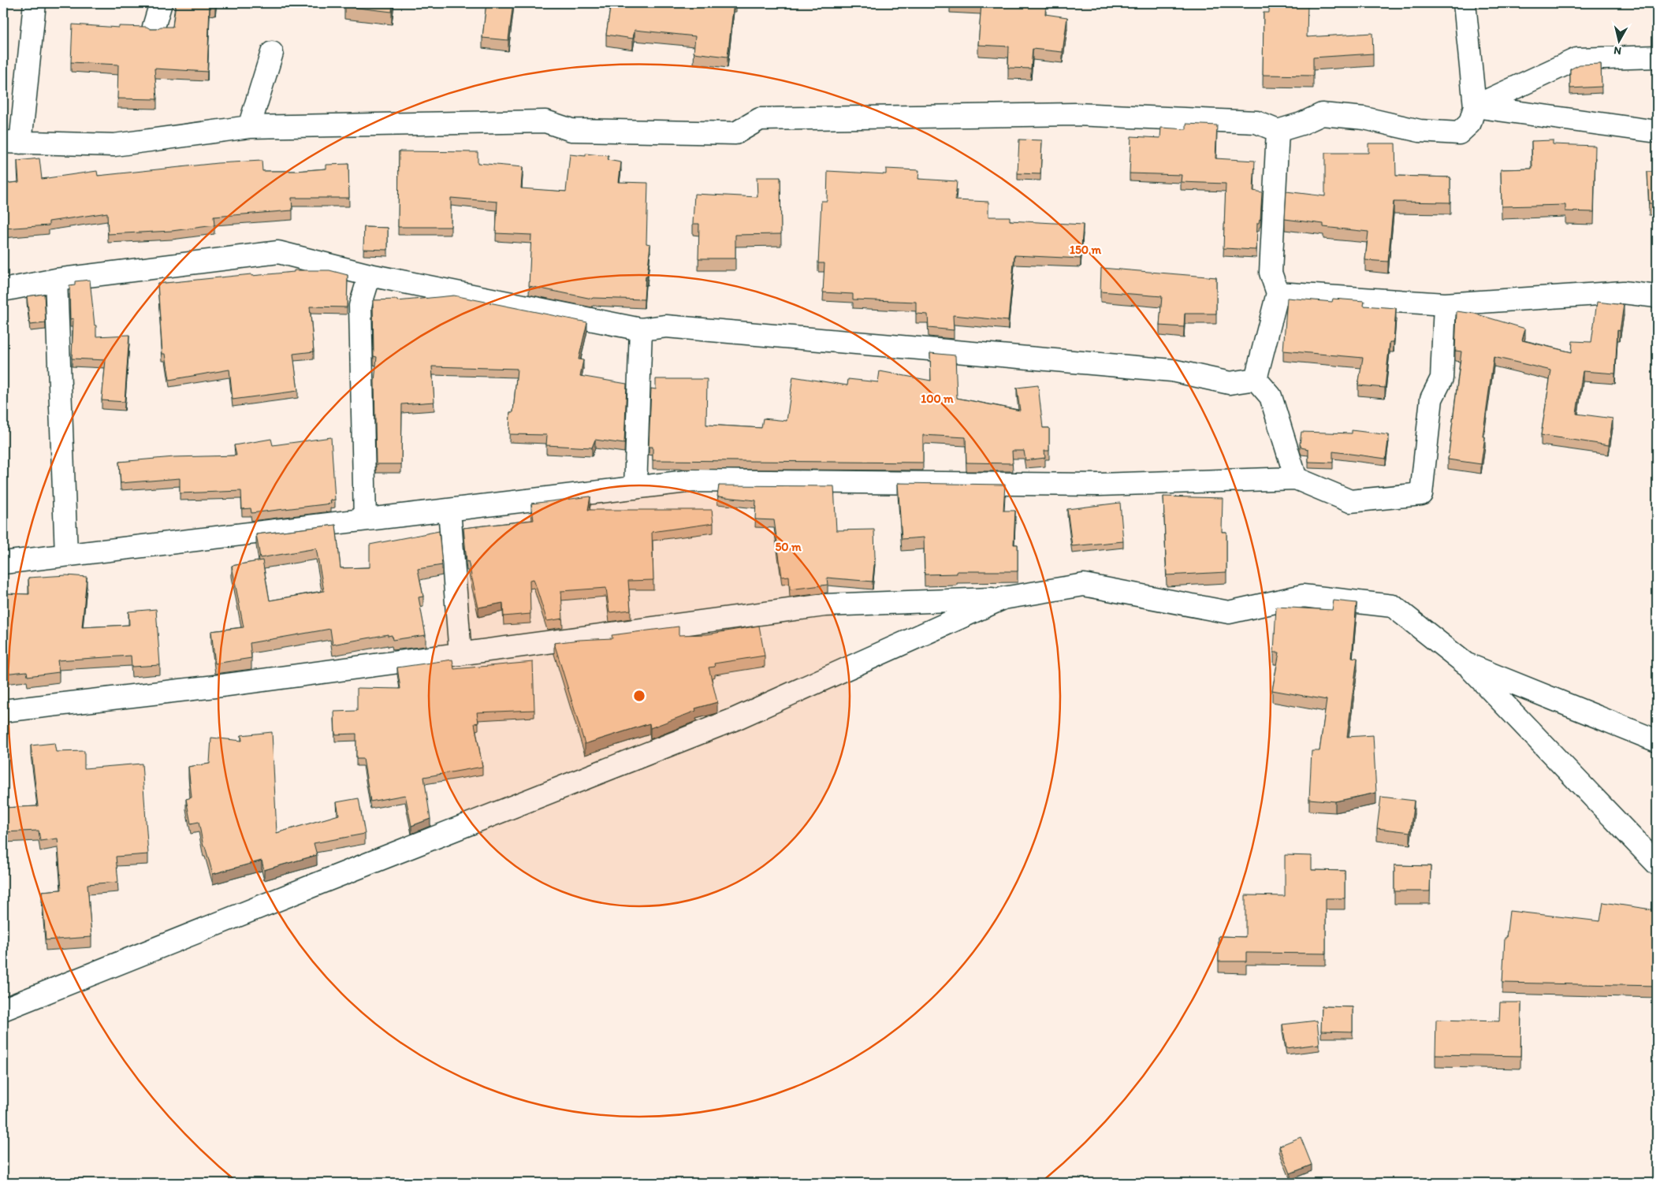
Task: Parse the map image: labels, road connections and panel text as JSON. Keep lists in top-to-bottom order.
{
  "north": "bottom",
  "rings": ["150 m", "100 m", "50 m"]
}
